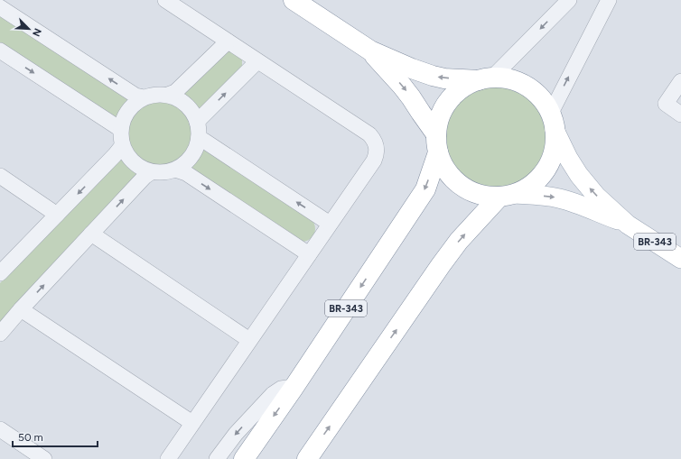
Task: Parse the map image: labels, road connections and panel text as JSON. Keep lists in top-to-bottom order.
{
  "streets": {
    "highway": ["BR-343"]
  },
  "scale_bar": "50 m",
  "north": "bottom right"
}
